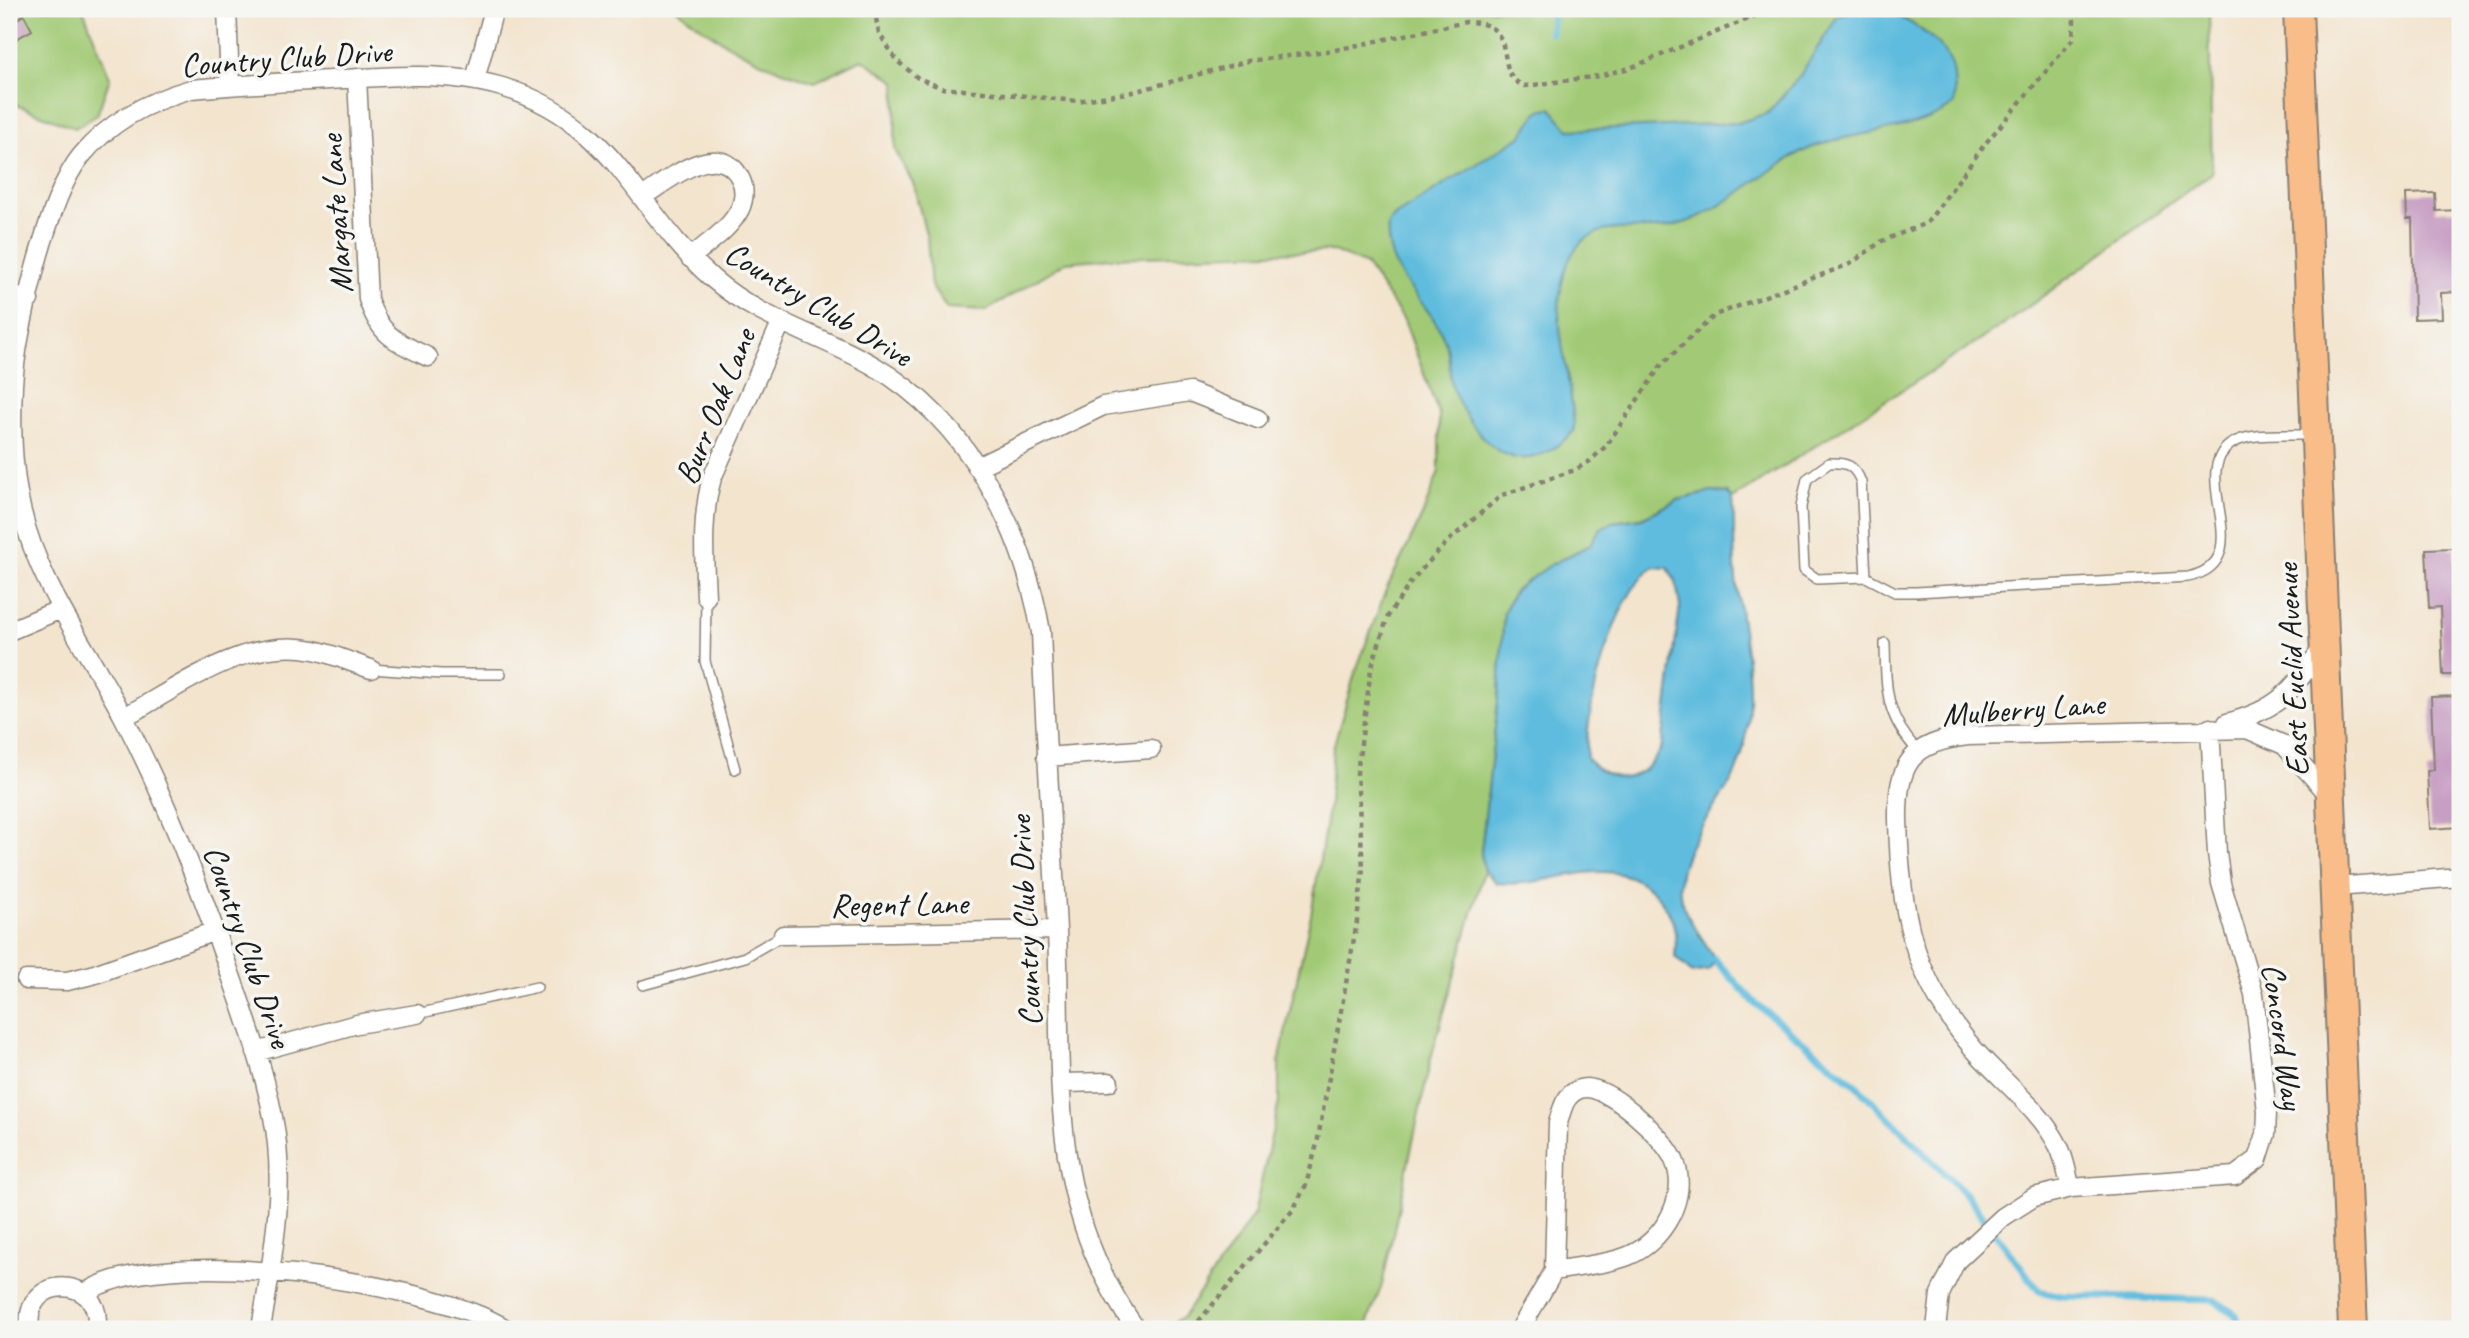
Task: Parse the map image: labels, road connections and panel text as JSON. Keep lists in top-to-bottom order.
{
  "streets": {
    "main road": ["East Euclid Avenue"],
    "street": [
      "Country Club Drive",
      "Margate Lane",
      "Burr Oak Lane",
      "Mulberry Lane",
      "Regent Lane",
      "Concord Way"
    ]
  },
  "crossings": [
    ["Country Club Drive", "Margate Lane"],
    ["Country Club Drive", "Burr Oak Lane"],
    ["Country Club Drive", "Regent Lane"],
    ["East Euclid Avenue", "Mulberry Lane"],
    ["Mulberry Lane", "Concord Way"]
  ]
}
